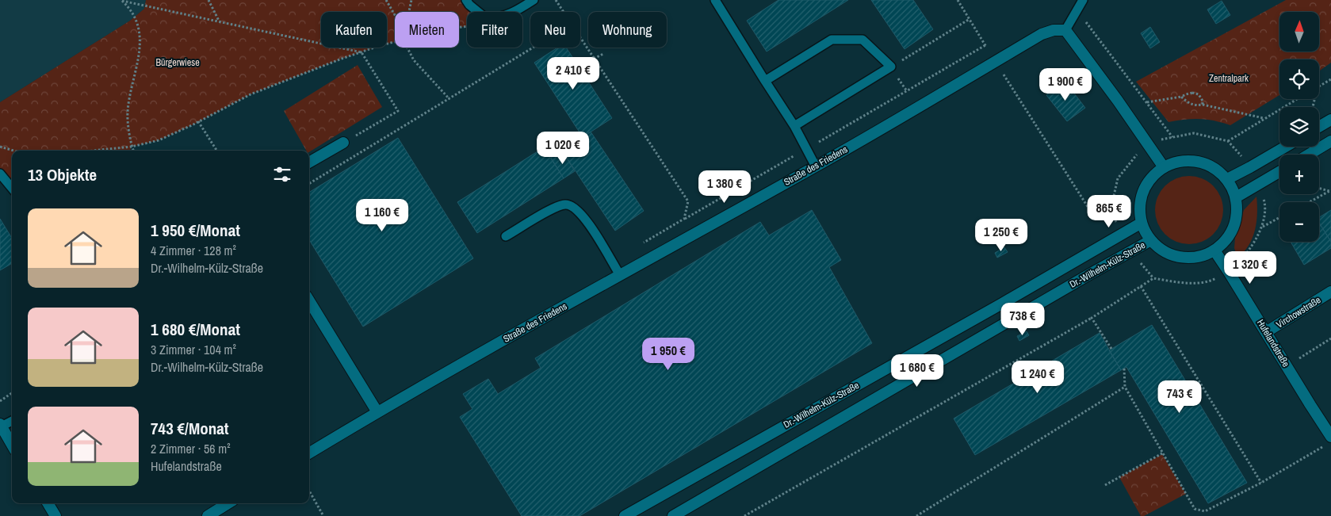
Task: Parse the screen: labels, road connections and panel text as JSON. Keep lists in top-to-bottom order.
{
  "streets": {
    "street": [
      "Straße des Friedens",
      "Dr.-Wilhelm-Külz-Straße",
      "Virchowstraße",
      "Hufelandstraße"
    ]
  },
  "crossings": [
    ["Dr.-Wilhelm-Külz-Straße", "Hufelandstraße"],
    ["Virchowstraße", "Hufelandstraße"]
  ],
  "parks": ["Bürgerwiese", "Zentralpark"],
  "north": "top",
  "page": {
    "map_buttons": ["+", "−"],
    "chip": [
      "Kaufen",
      "Mieten",
      "Filter",
      "Neu",
      "Wohnung"
    ],
    "price": [
      "2 410 €",
      "1 900 €",
      "1 020 €",
      "1 380 €",
      "865 €",
      "1 160 €",
      "1 250 €",
      "1 320 €",
      "738 €",
      "1 950 €",
      "1 680 €",
      "1 240 €",
      "743 €"
    ],
    "heading": "13 Objekte",
    "list": [
      {
        "name": "1 950 €/Monat",
        "note": "4 Zimmer · 128 m² · Dr.-Wilhelm-Külz-Straße"
      },
      {
        "name": "1 680 €/Monat",
        "note": "3 Zimmer · 104 m² · Dr.-Wilhelm-Külz-Straße"
      },
      {
        "name": "743 €/Monat",
        "note": "2 Zimmer · 56 m² · Hufelandstraße"
      }
    ]
  }
}
